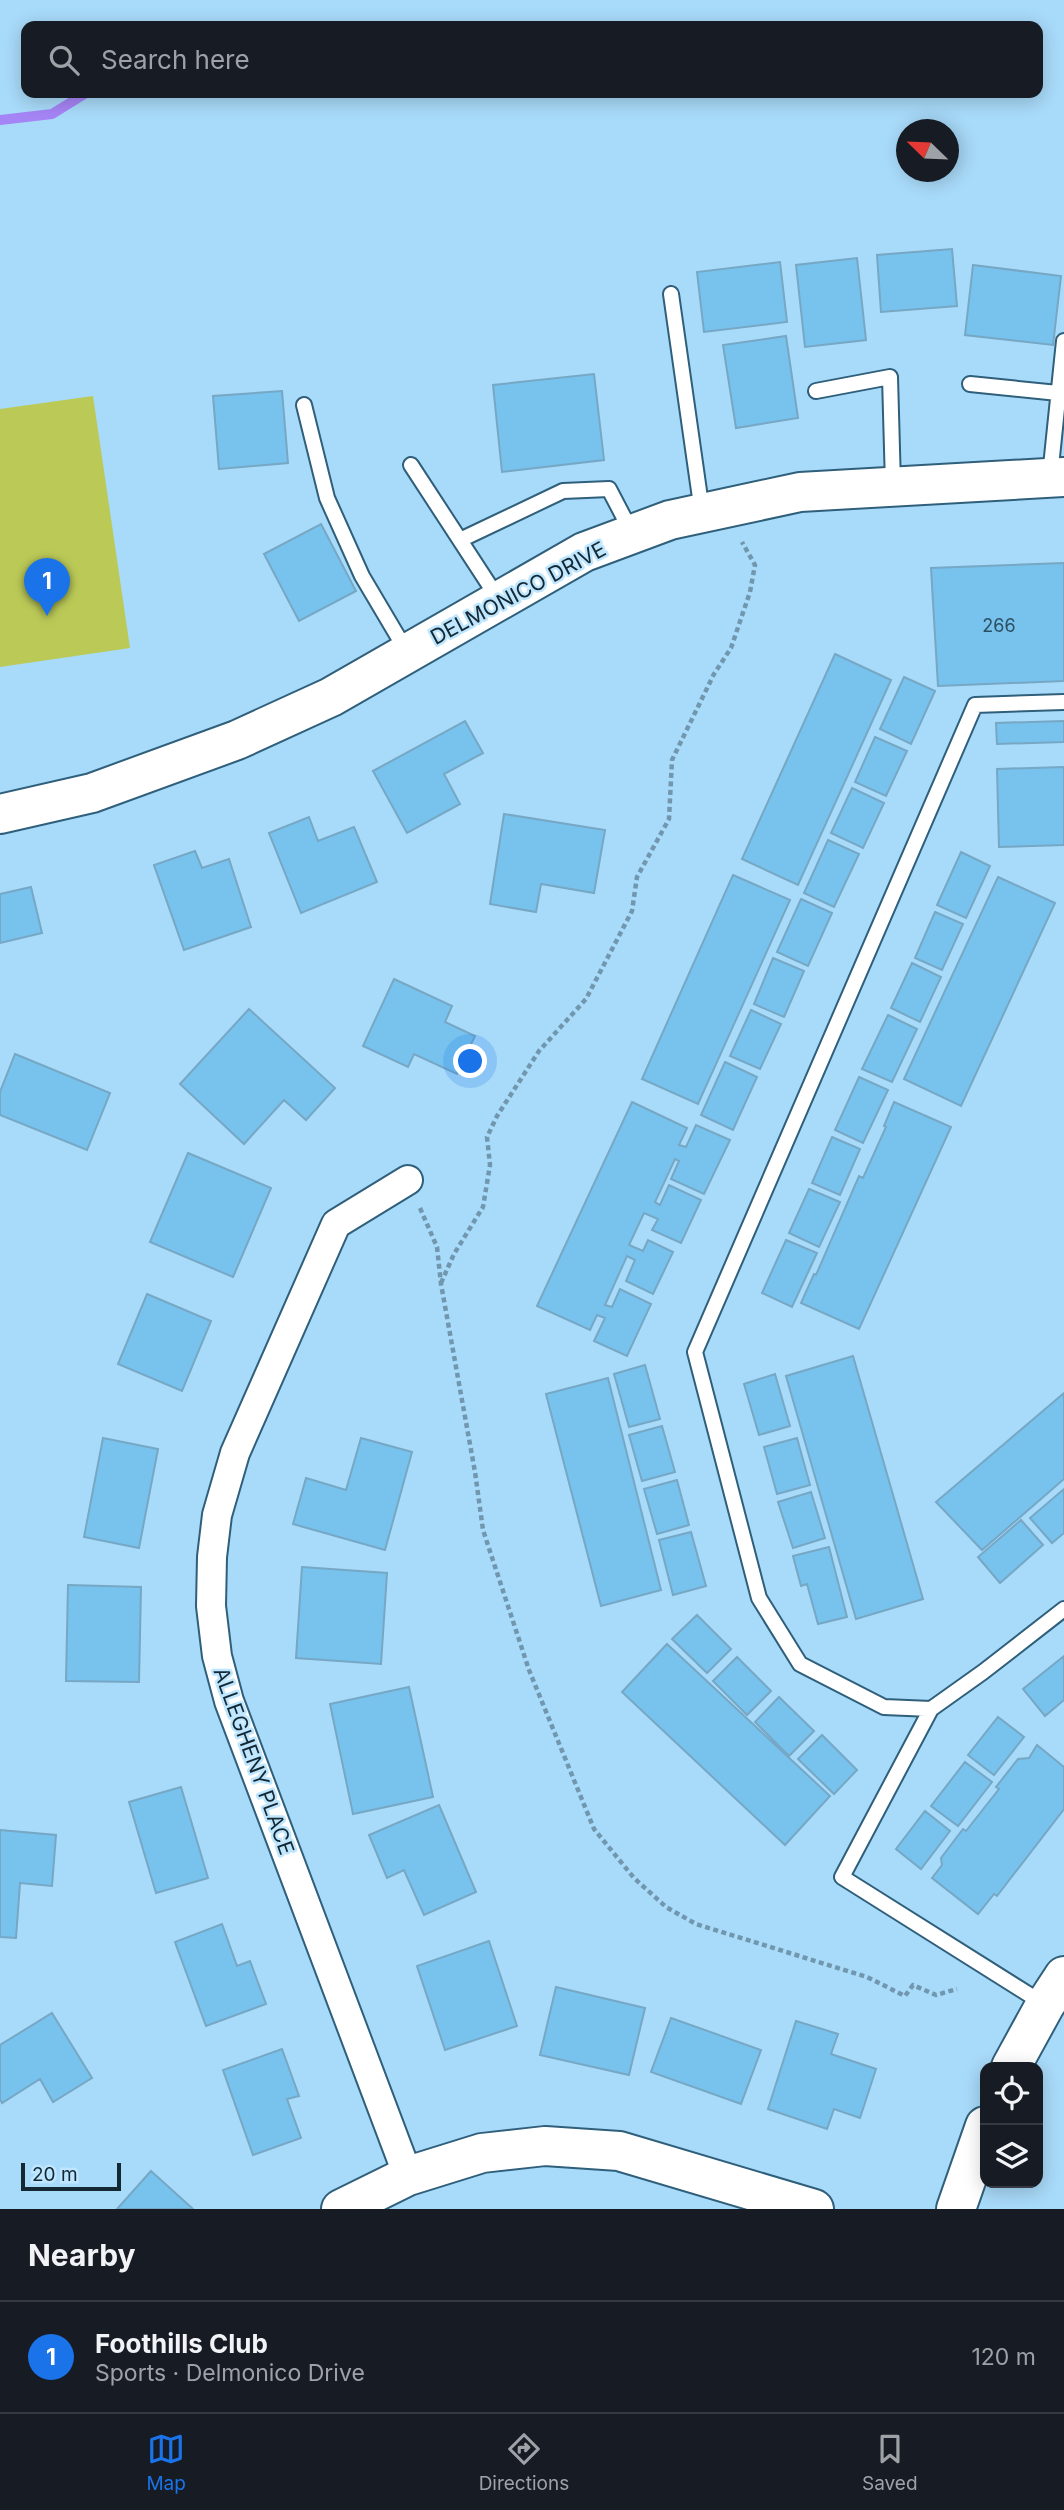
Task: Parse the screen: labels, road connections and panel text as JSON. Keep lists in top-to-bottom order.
{
  "streets": {
    "street": ["DELMONICO DRIVE", "ALLEGHENY PLACE"]
  },
  "house_numbers": ["266"],
  "scale_bar": "20 m",
  "north": "top left",
  "page": {
    "search": "Search here",
    "pins": "1",
    "scale": "20 m",
    "heading": "Nearby",
    "list": [
      {
        "mark": "1",
        "name": "Foothills Club",
        "note": "Sports · Delmonico Drive",
        "value": "120 m"
      }
    ],
    "nav": ["Map", "Directions", "Saved"]
  }
}
